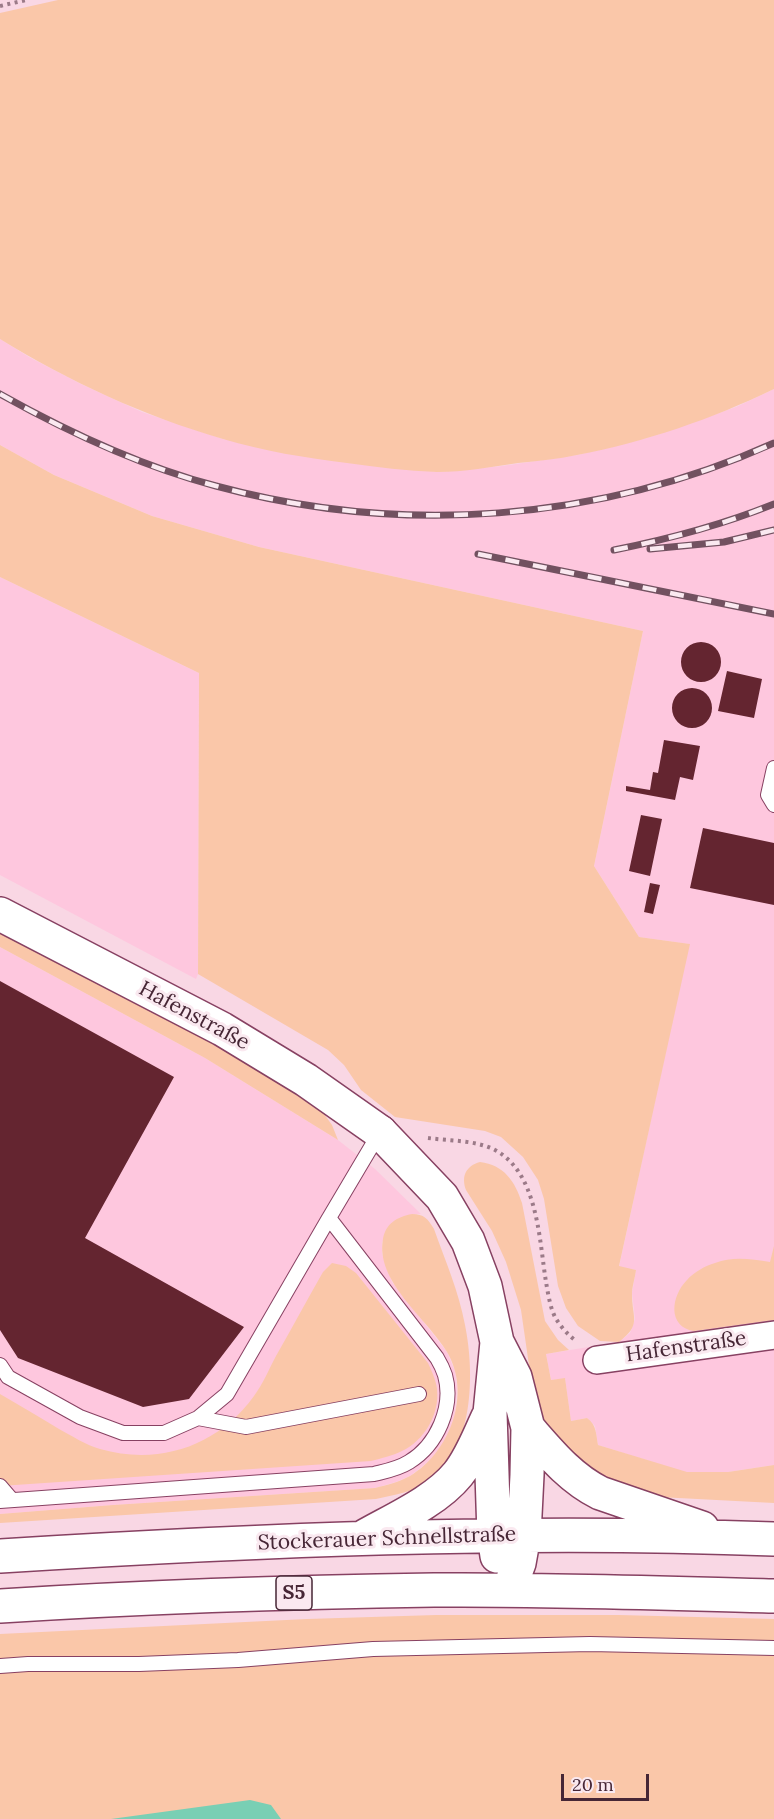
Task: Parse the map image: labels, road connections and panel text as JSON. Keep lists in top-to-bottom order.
{
  "streets": {
    "main road": ["Hafenstraße", "Stockerauer Schnellstraße", "S5"]
  },
  "scale_bar": "20 m"
}
